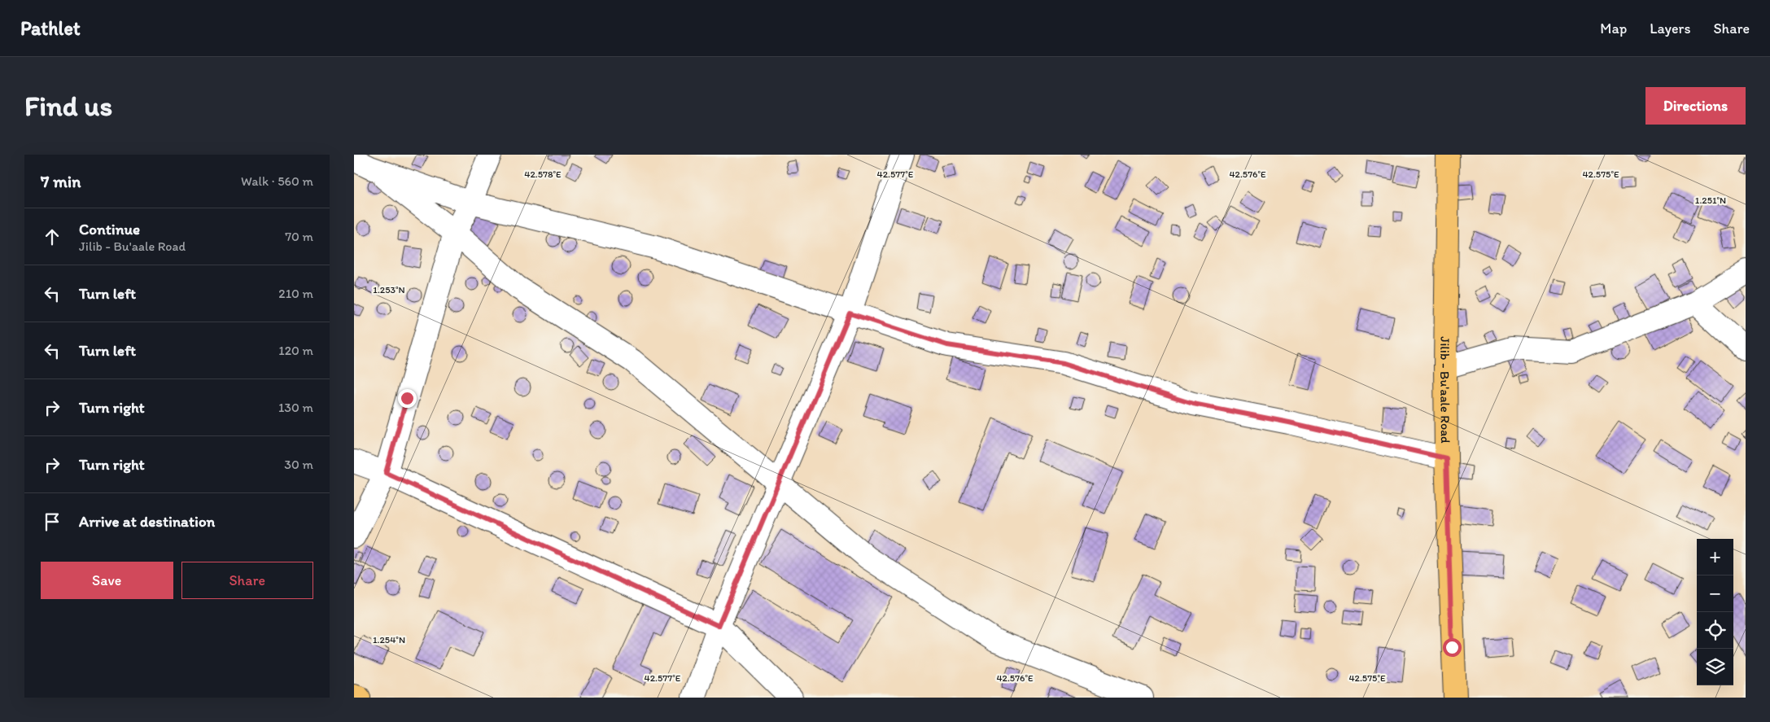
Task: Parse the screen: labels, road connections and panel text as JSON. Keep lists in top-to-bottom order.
{
  "streets": {
    "main road": ["Jilib - Bu'aale Road"]
  },
  "page": {
    "header": "Pathlet",
    "nav": ["Map", "Layers", "Share"],
    "buttons": [
      "Directions",
      ["Save", "Share"]
    ],
    "title": "Find us",
    "heading": ["7 min", "Walk · 560 m"],
    "list": [
      ["Continue", "Jilib - Bu'aale Road", "70 m"],
      ["Turn left", "210 m"],
      ["Turn left", "120 m"],
      ["Turn right", "130 m"],
      ["Turn right", "30 m"],
      "Arrive at destination"
    ],
    "map_buttons": ["+", "−"]
  },
  "coordinates": [
    "42.578°E",
    "42.577°E",
    "42.576°E",
    "42.575°E",
    "1.251°N",
    "1.253°N",
    "1.254°N"
  ]
}
